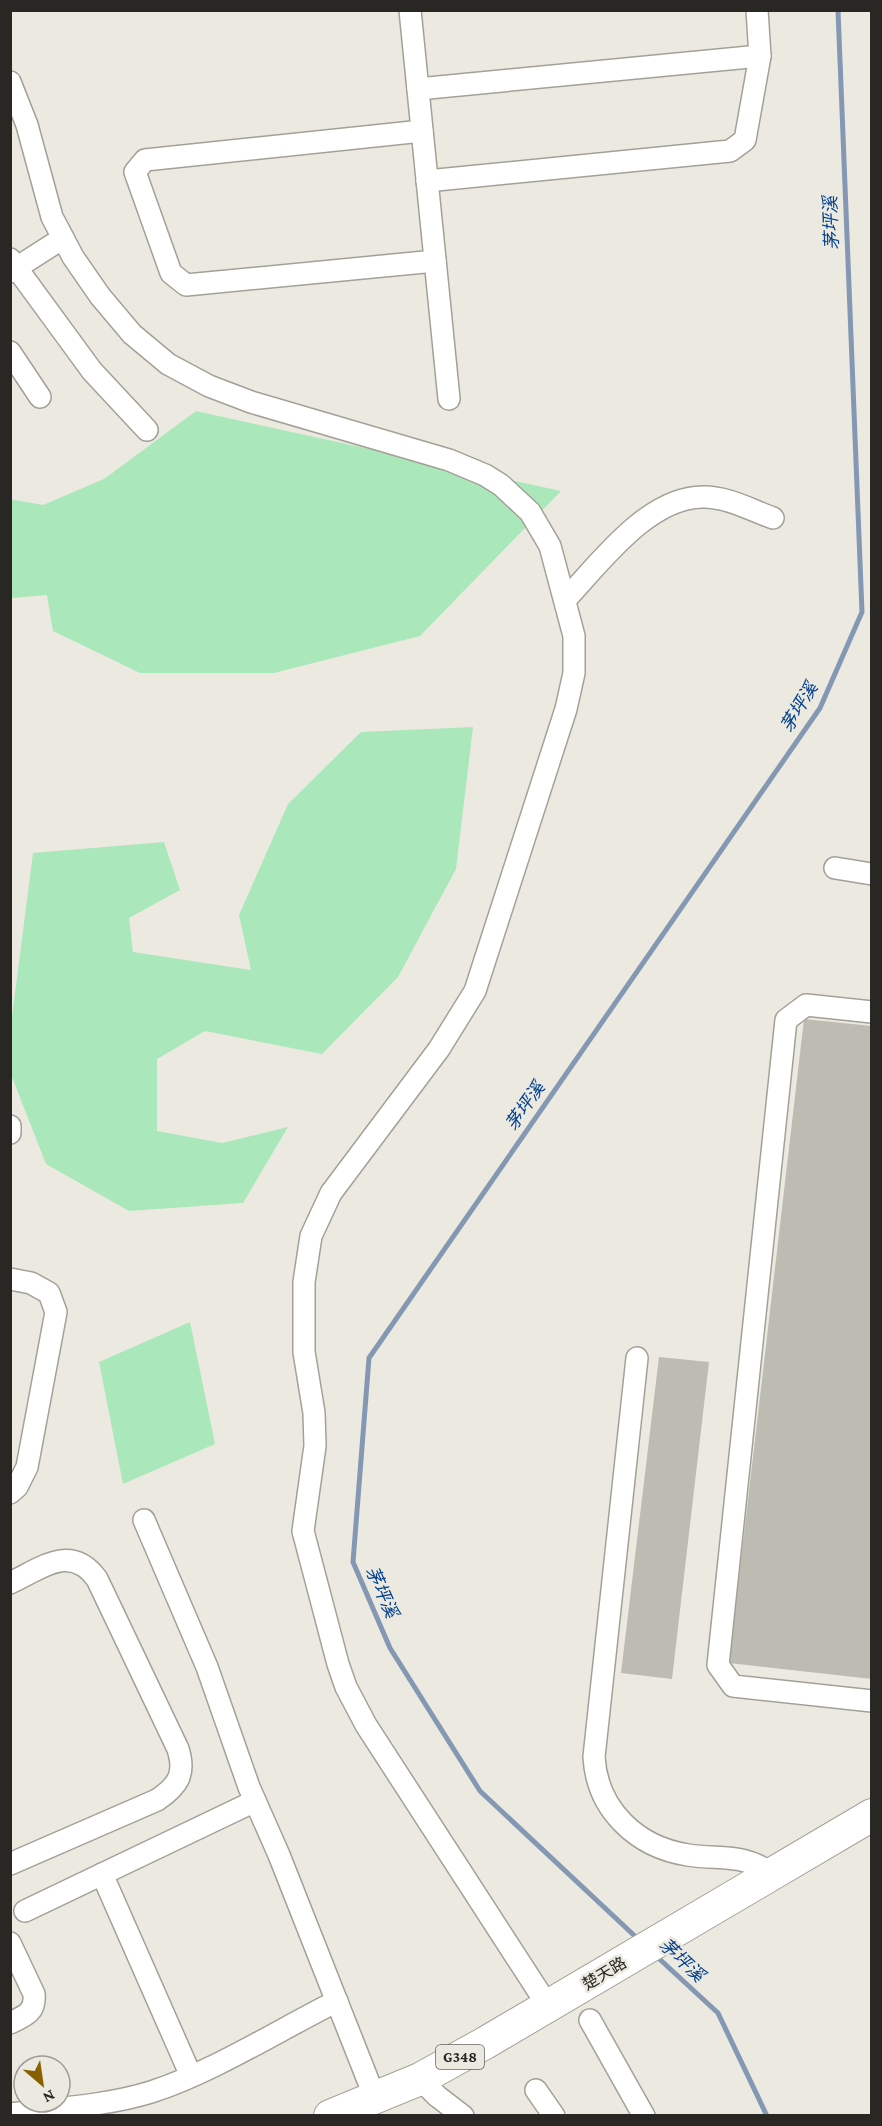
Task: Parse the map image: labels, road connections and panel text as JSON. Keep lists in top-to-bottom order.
{
  "streets": {
    "highway": ["楚天路", "G348"]
  },
  "water": ["茅坪溪"],
  "north": "bottom right"
}
